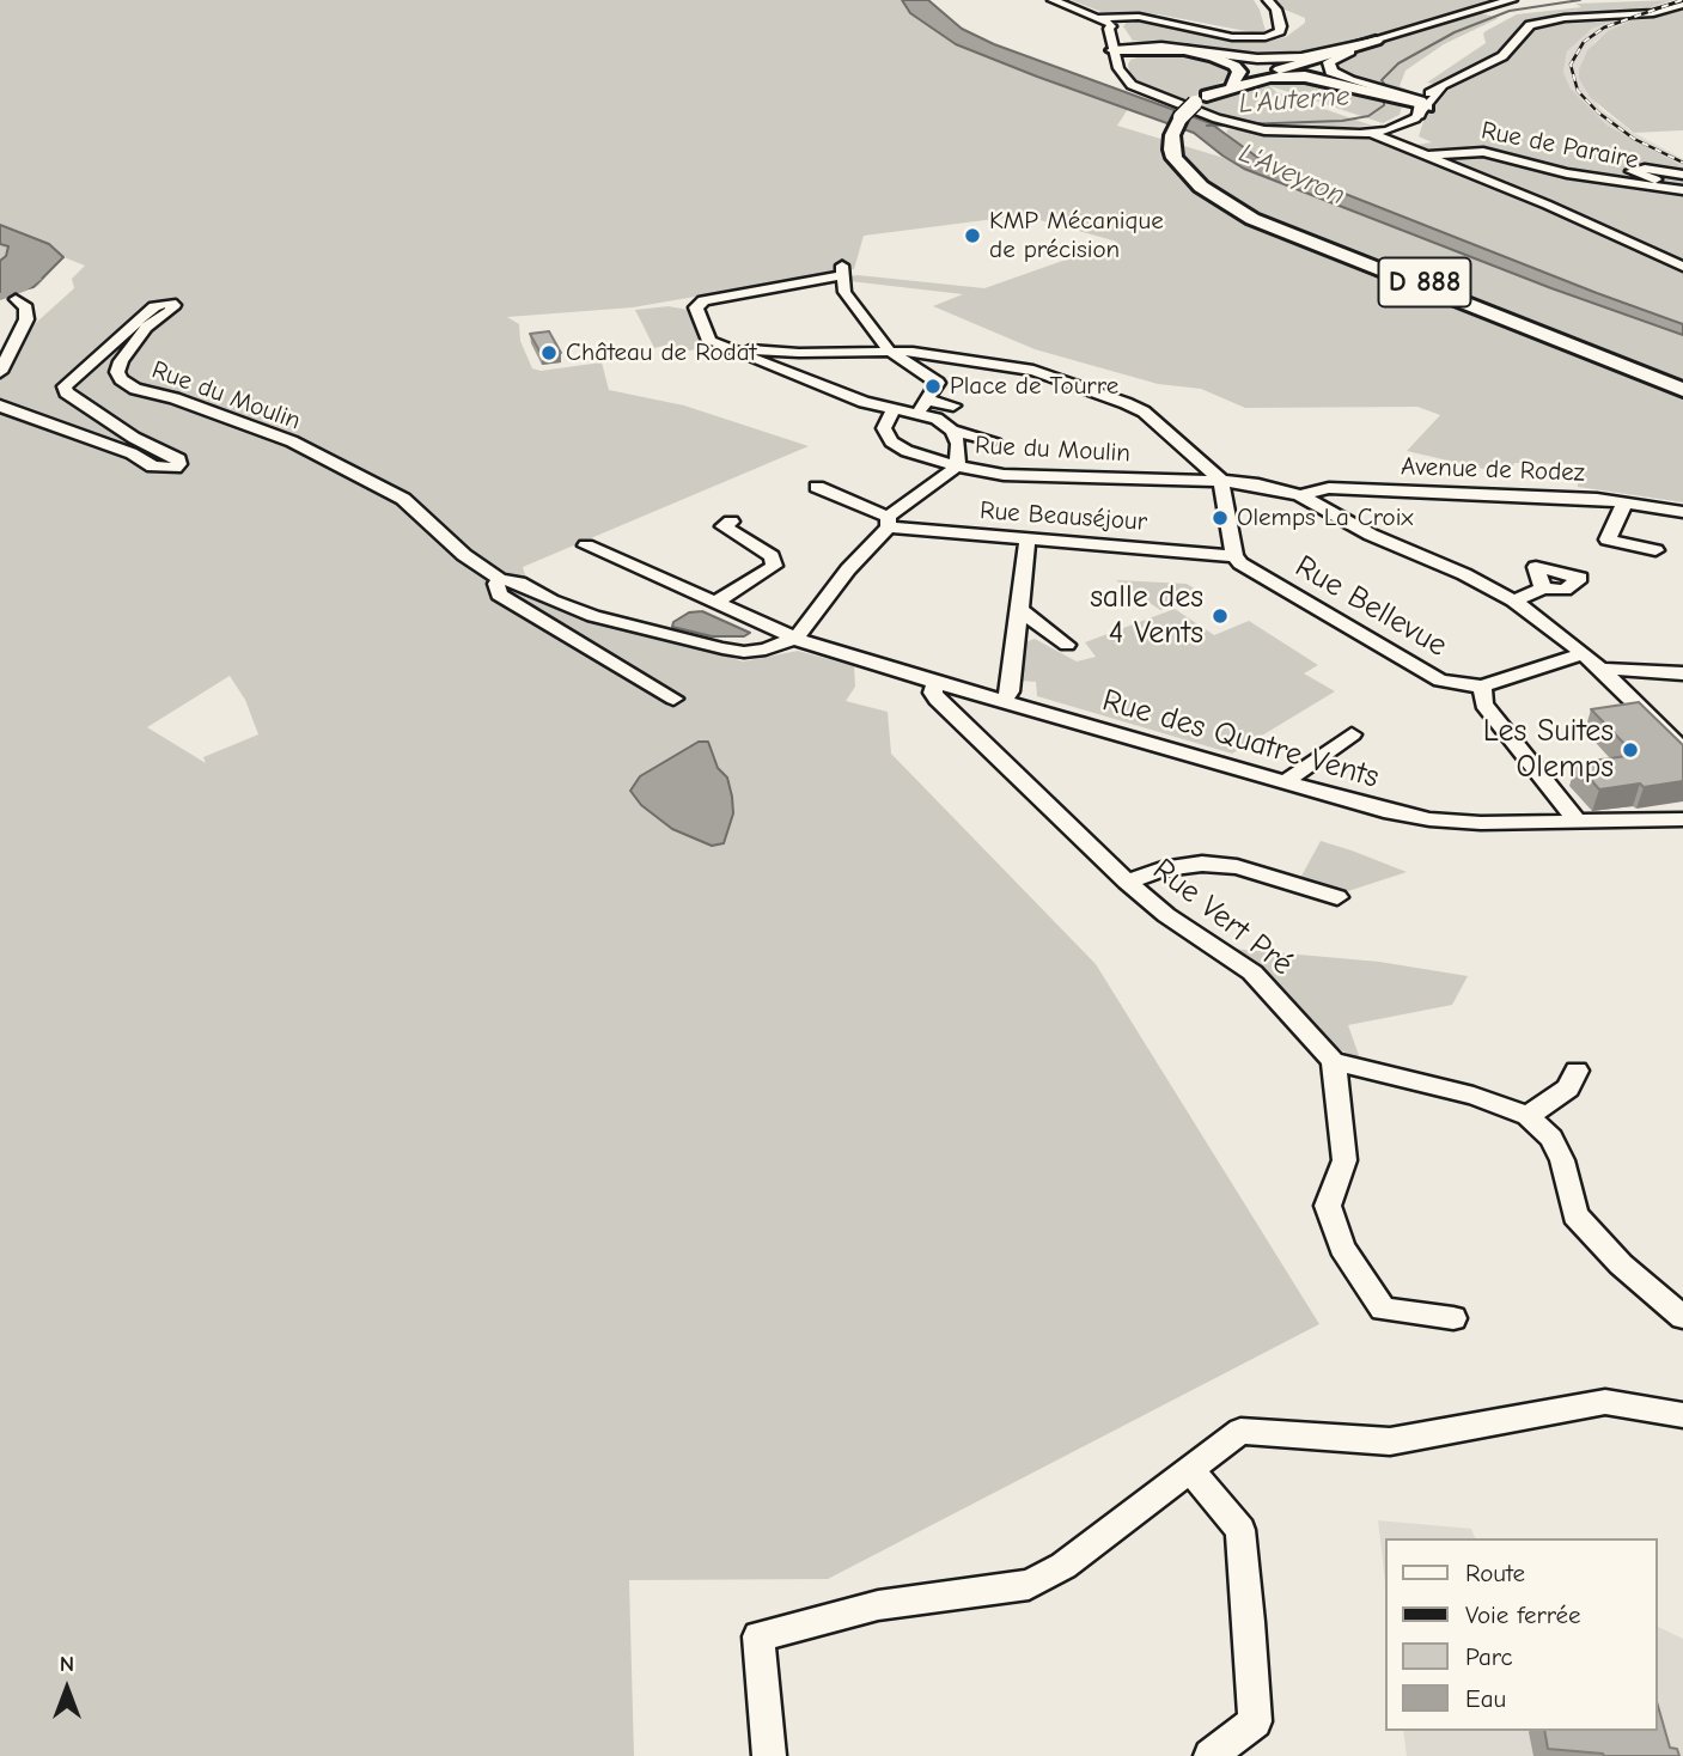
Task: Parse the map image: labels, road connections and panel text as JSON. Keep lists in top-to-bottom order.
{
  "streets": {
    "highway": ["D 888"],
    "street": [
      "Rue de Paraire",
      "Rue du Moulin",
      "Avenue de Rodez",
      "Rue Beauséjour",
      "Rue Bellevue",
      "Rue des Quatre Vents",
      "Rue Vert Pré"
    ]
  },
  "crossings": [
    ["Rue du Moulin", "Avenue de Rodez"],
    ["Rue Beauséjour", "Rue Bellevue"],
    ["Rue des Quatre Vents", "Rue Vert Pré"]
  ],
  "water": ["L'Auterne", "L'Aveyron"],
  "places": [
    "KMP Mécanique de précision",
    "Château de Rodat",
    "Place de Tourre",
    "Olemps La Croix",
    "salle des 4 Vents",
    "Les Suites Olemps"
  ],
  "legend": [
    "Route",
    "Voie ferrée",
    "Parc",
    "Eau"
  ],
  "north": "top"
}
